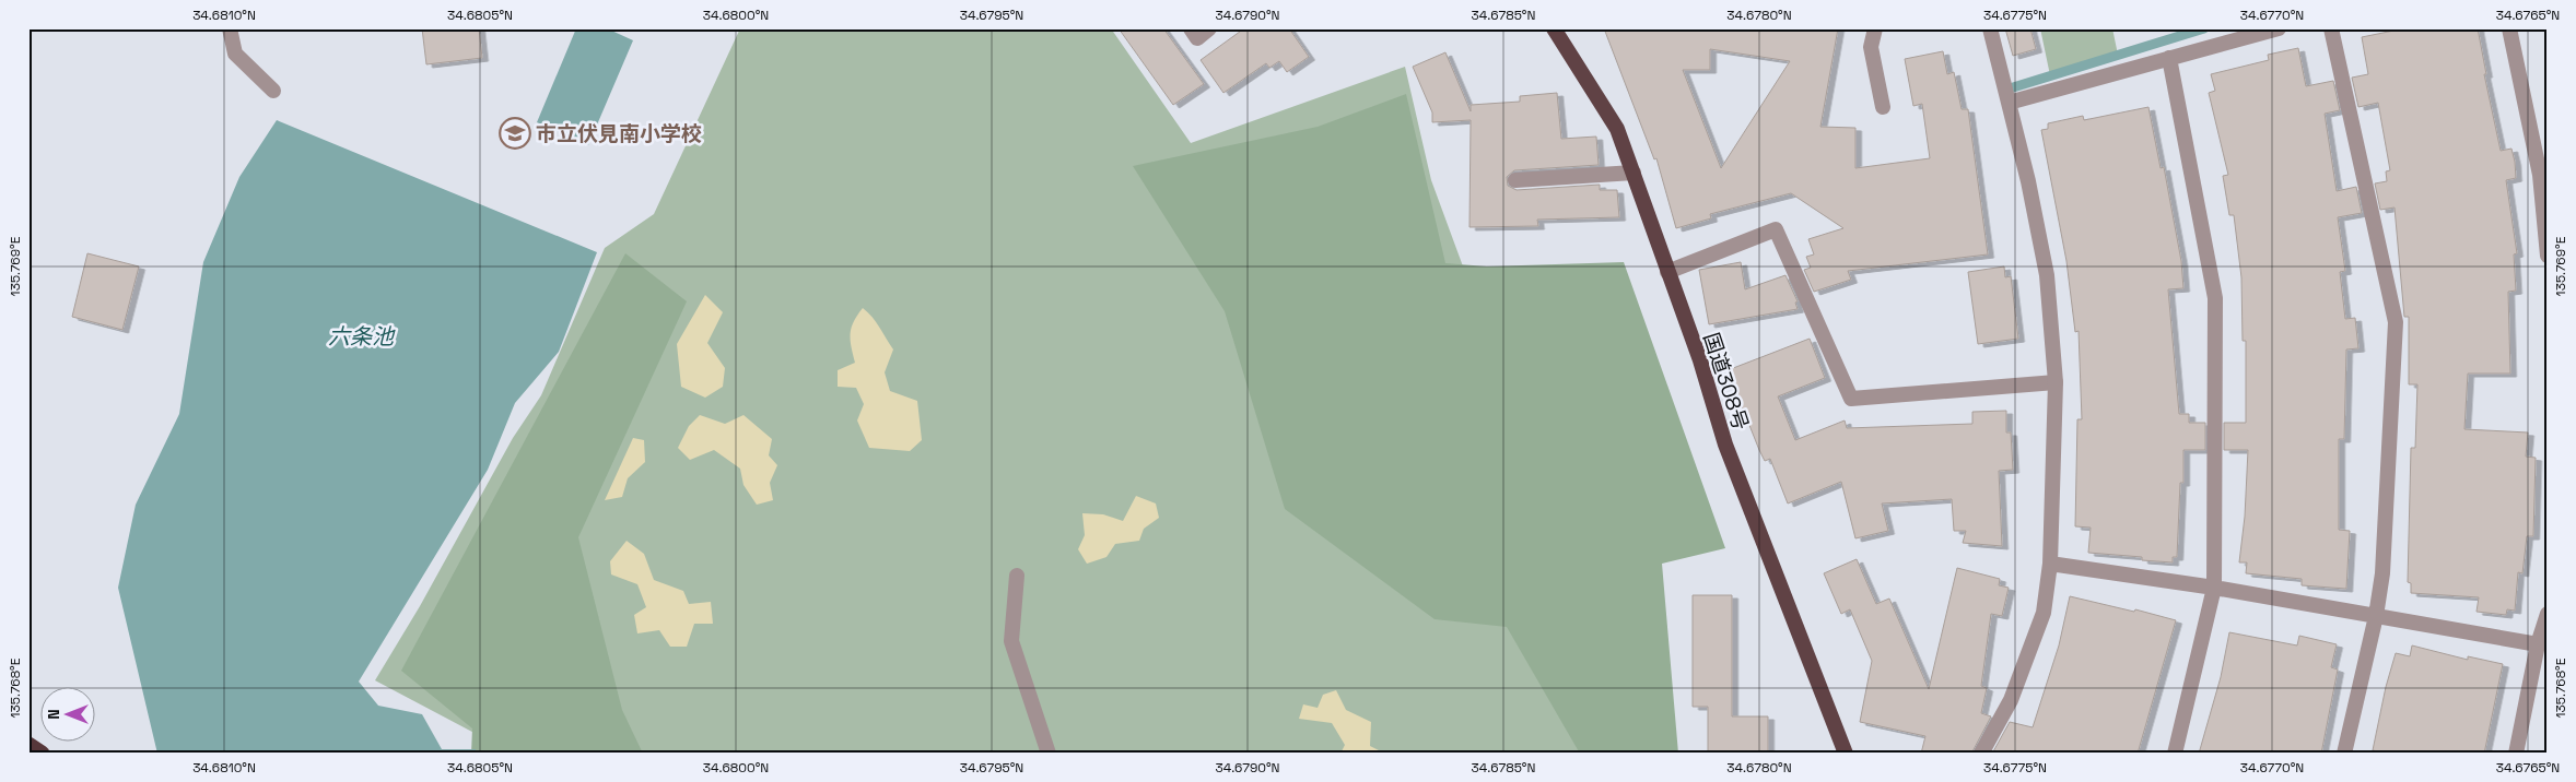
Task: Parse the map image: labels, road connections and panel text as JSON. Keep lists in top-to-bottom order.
{
  "streets": {
    "highway": ["国道308号"]
  },
  "water": ["六条池"],
  "places": {
    "school or university": ["市立伏見南小学校"]
  },
  "north": "left",
  "coordinates": [
    "34.6810°N",
    "34.6805°N",
    "34.6800°N",
    "34.6795°N",
    "34.6790°N",
    "34.6785°N",
    "34.6780°N",
    "34.6775°N",
    "34.6770°N",
    "34.6765°N",
    "135.769°E",
    "135.768°E"
  ]
}
